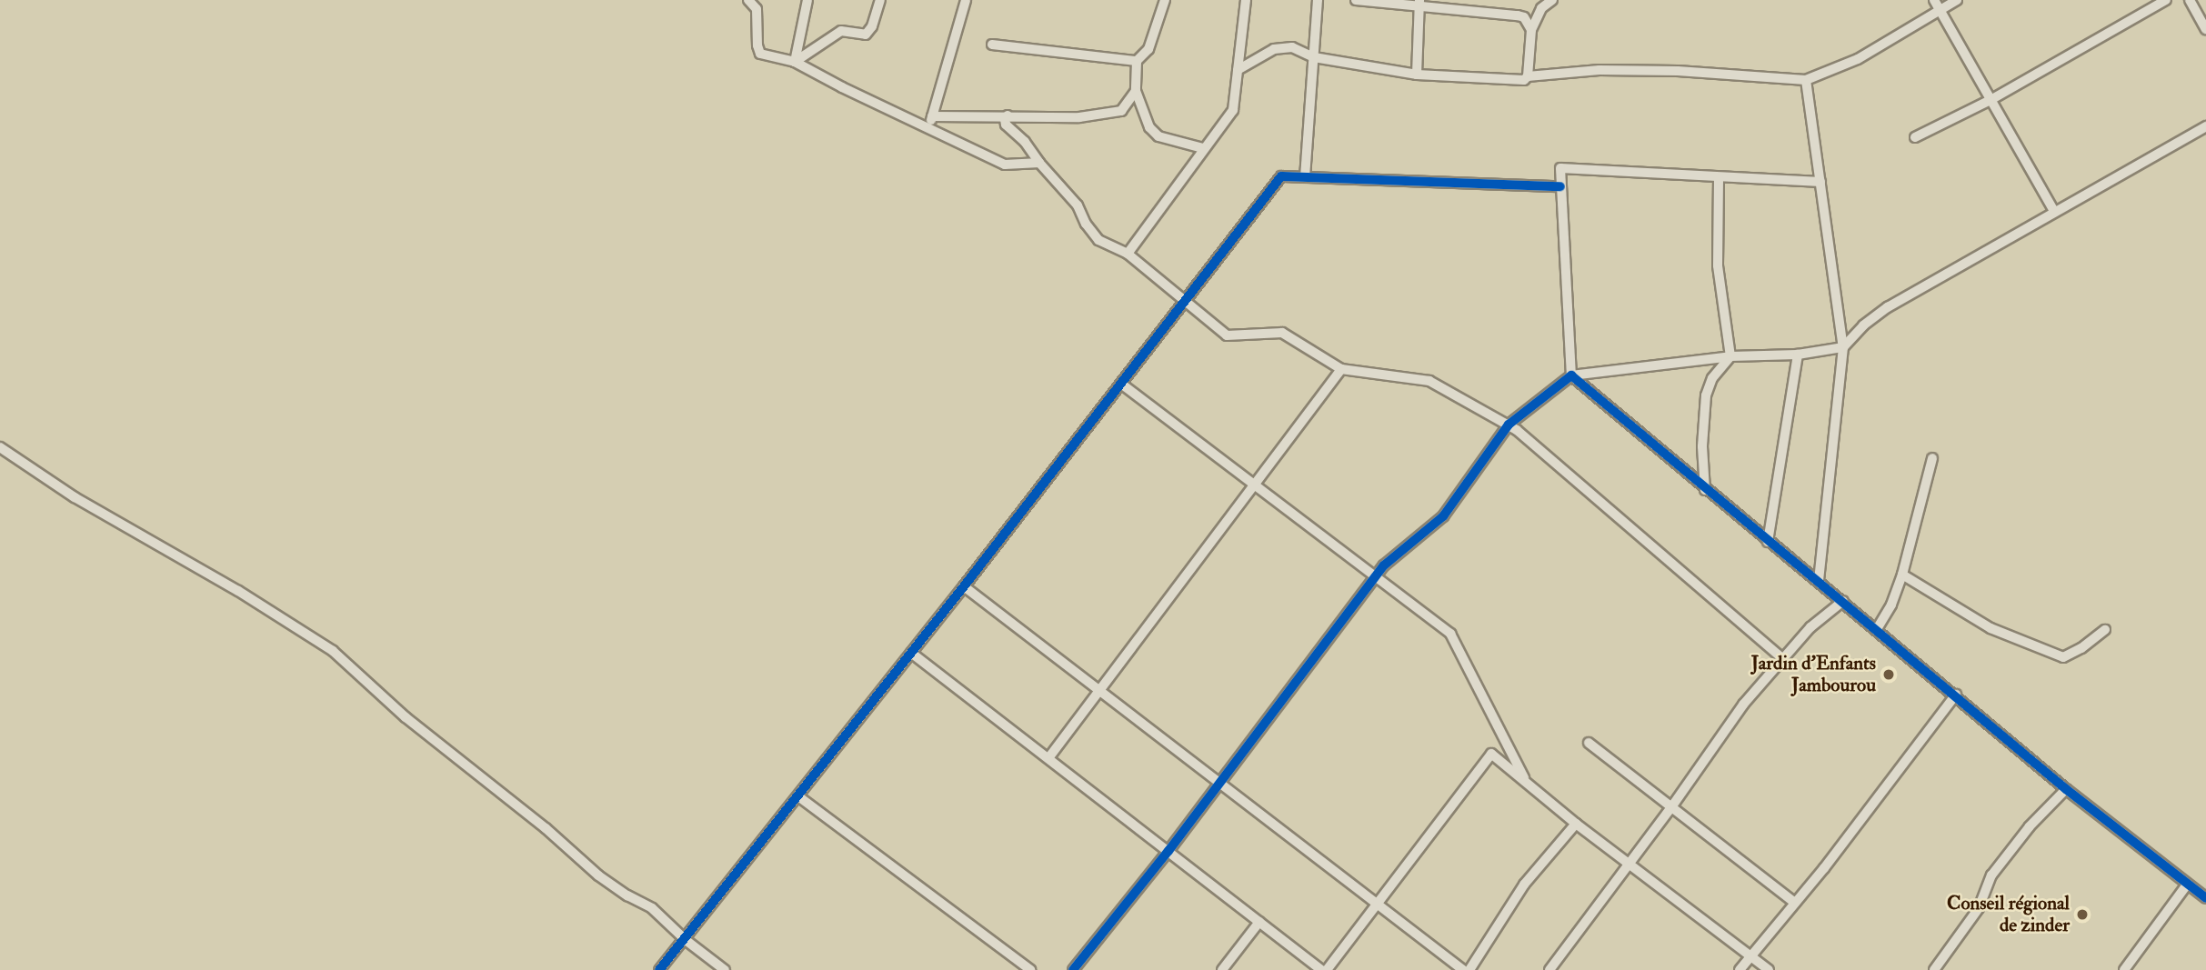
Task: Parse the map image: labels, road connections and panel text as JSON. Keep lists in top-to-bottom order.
{
  "places": ["Jardin d'Enfants Jambourou", "Conseil régional de zinder"]
}
